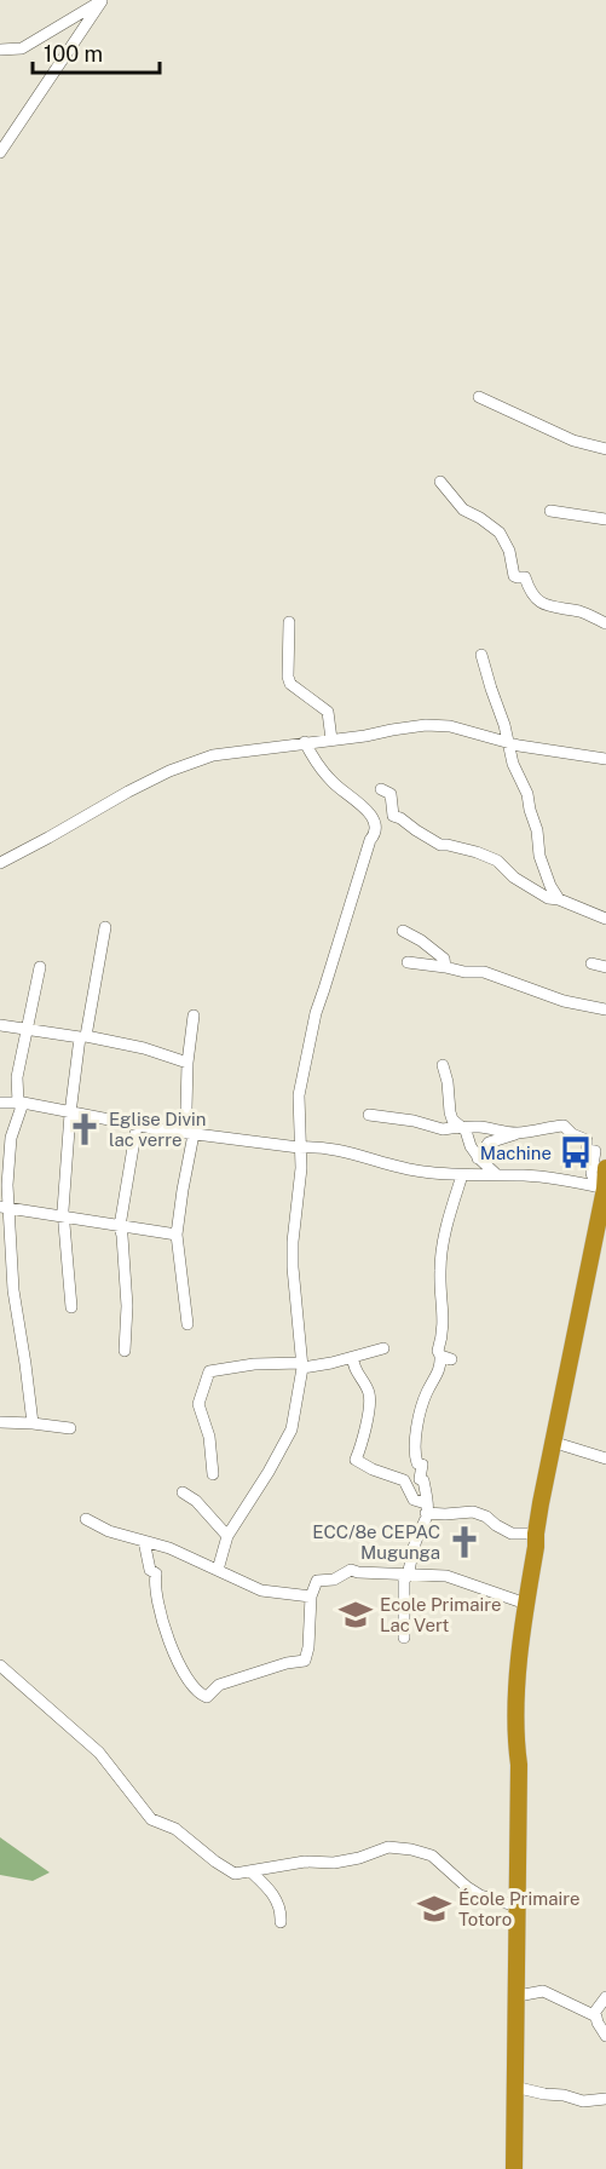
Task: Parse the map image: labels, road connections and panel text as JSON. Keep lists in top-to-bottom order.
{
  "places": {
    "church": ["Eglise Divin lac verre", "ECC/8e CEPAC Mugunga"],
    "bus stop": ["Machine"],
    "school or university": ["Ecole Primaire Lac Vert", "École Primaire Totoro"]
  },
  "scale_bar": "100 m"
}
